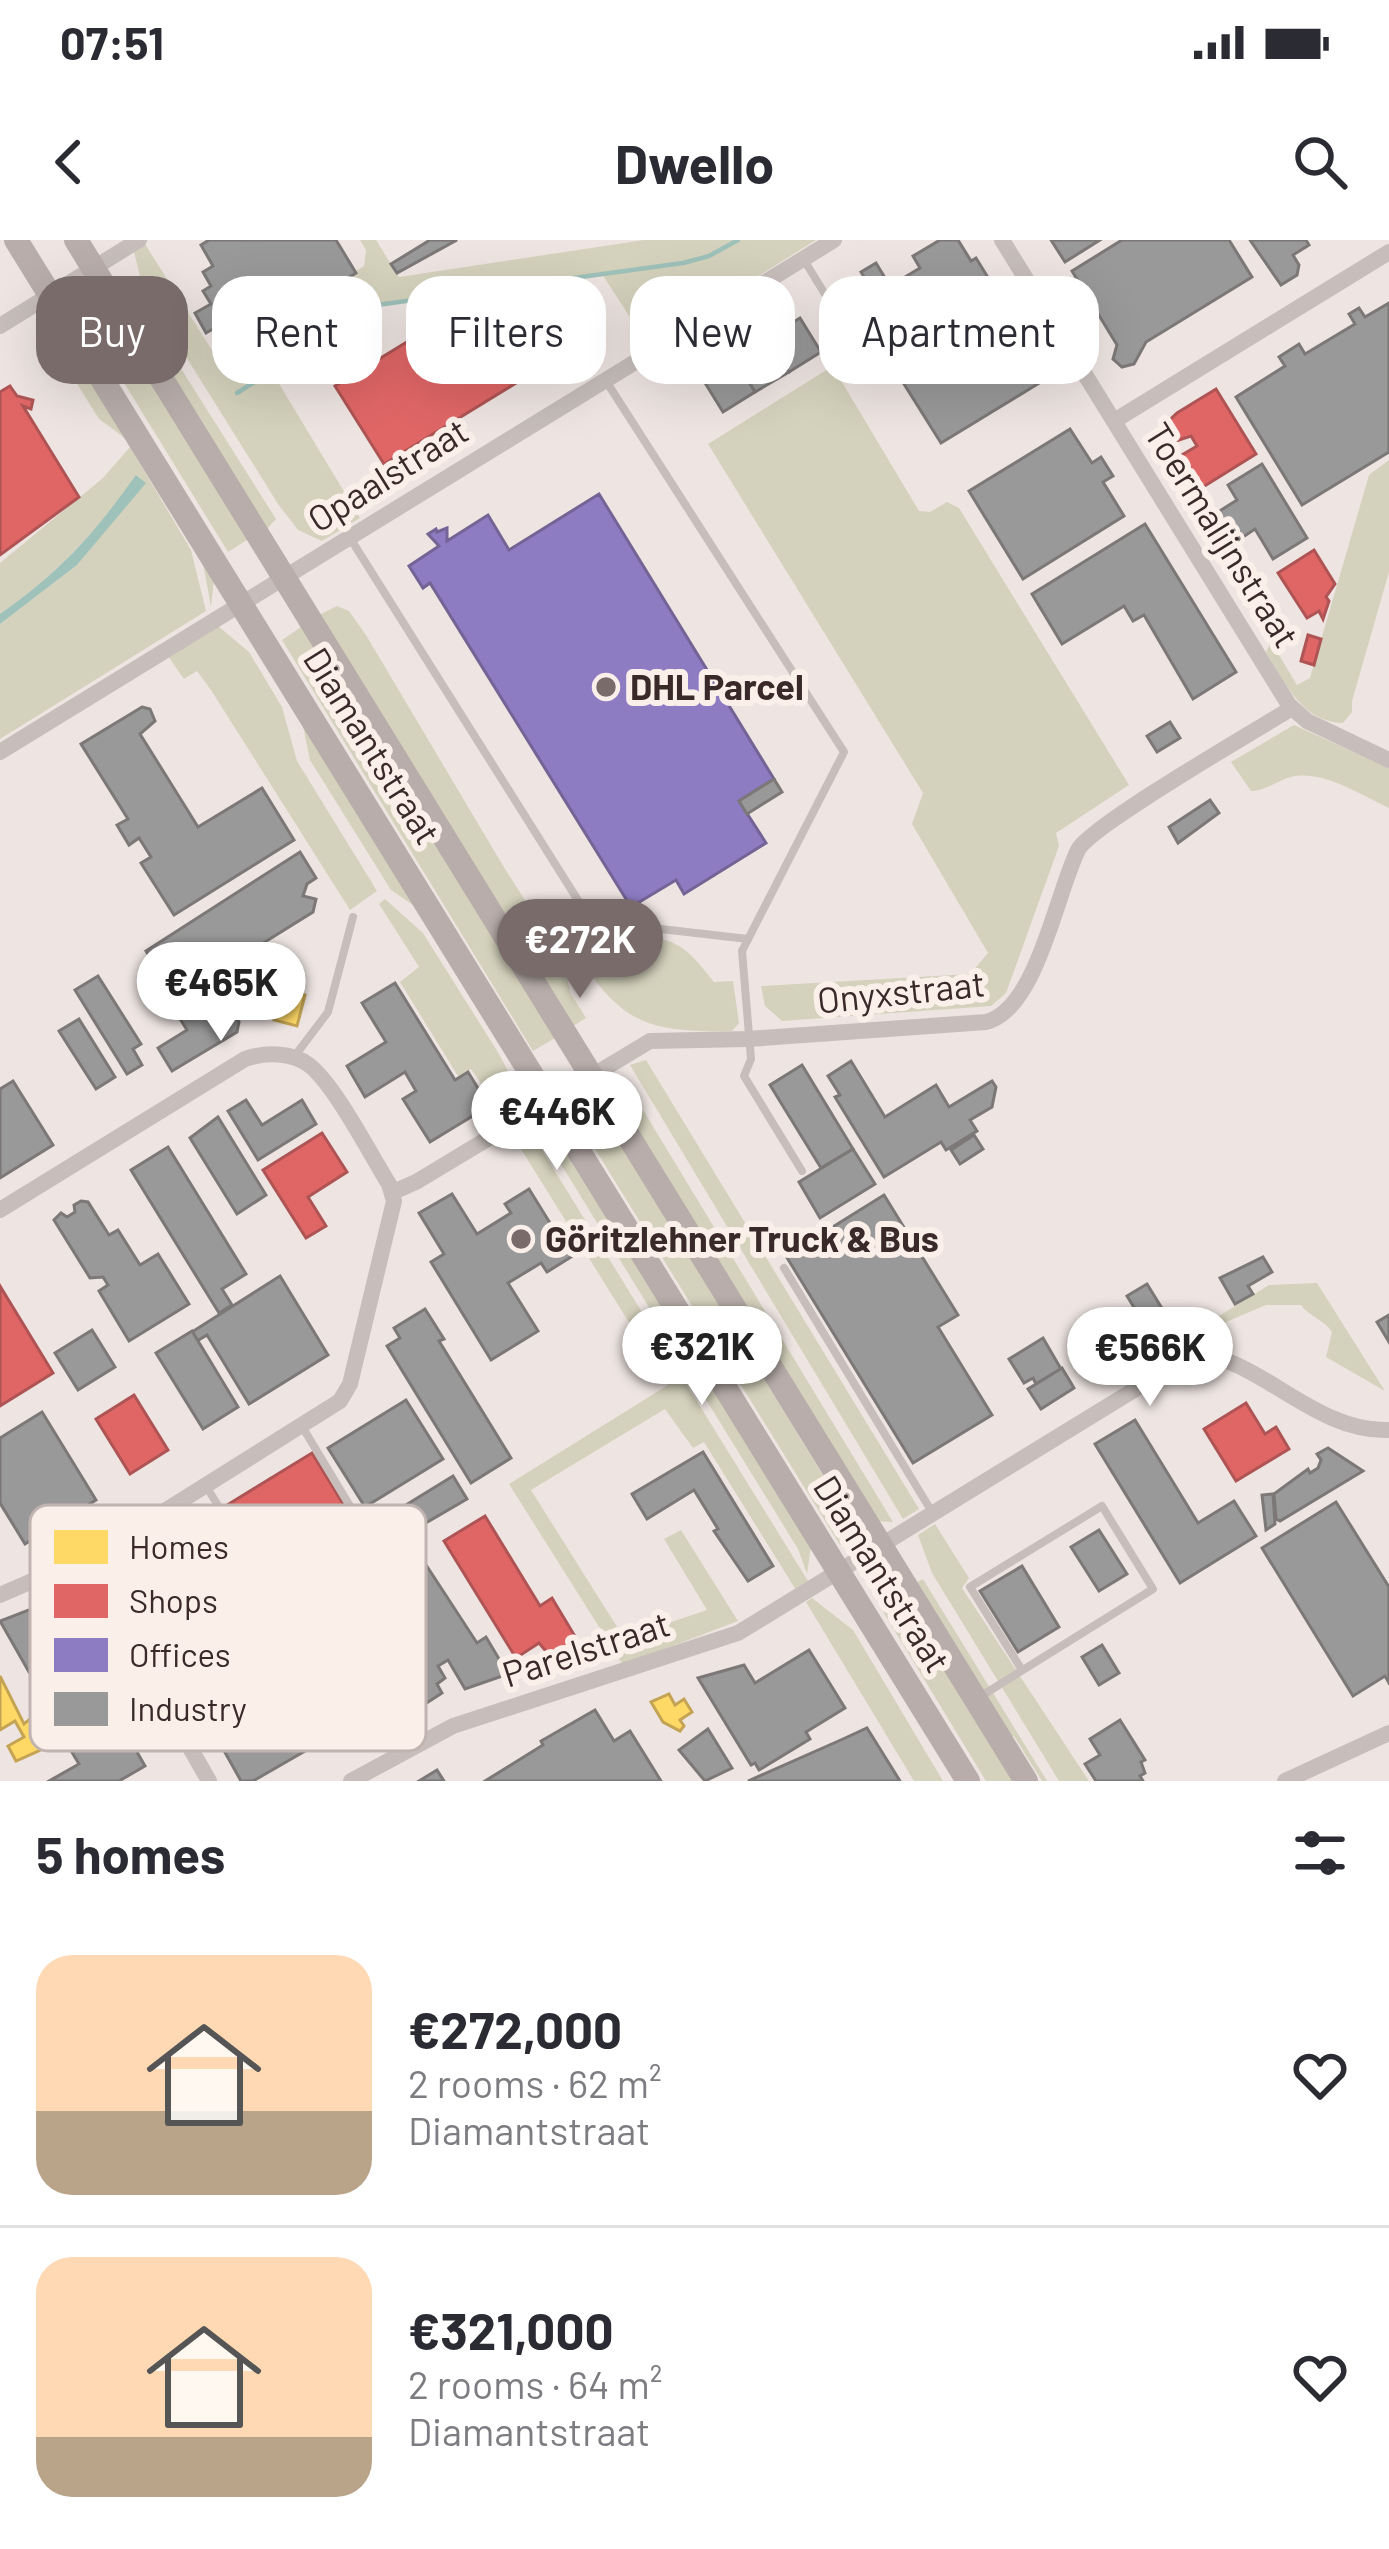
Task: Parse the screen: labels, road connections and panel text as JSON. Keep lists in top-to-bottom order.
{
  "streets": {
    "main road": ["Diamantstraat"],
    "street": [
      "Opaalstraat",
      "Toermalijnstraat",
      "Onyxstraat",
      "Parelstraat"
    ]
  },
  "crossings": [
    ["Opaalstraat", "Diamantstraat"],
    ["Toermalijnstraat", "Onyxstraat"],
    ["Diamantstraat", "Onyxstraat"],
    ["Diamantstraat", "Parelstraat"]
  ],
  "places": ["DHL Parcel", "Göritzlehner Truck & Bus"],
  "legend": [
    "Homes",
    "Shops",
    "Offices",
    "Industry"
  ],
  "page": {
    "status": "07:51",
    "header": "Dwello",
    "chip": [
      "Buy",
      "Rent",
      "Filters",
      "New",
      "Apartment"
    ],
    "price": [
      "€272K",
      "€465K",
      "€446K",
      "€321K",
      "€566K"
    ],
    "heading": "5 homes",
    "list": [
      {
        "name": "€272,000",
        "note": "2 rooms · 62 m² · Diamantstraat"
      },
      {
        "name": "€321,000",
        "note": "2 rooms · 64 m² · Diamantstraat"
      }
    ]
  }
}
